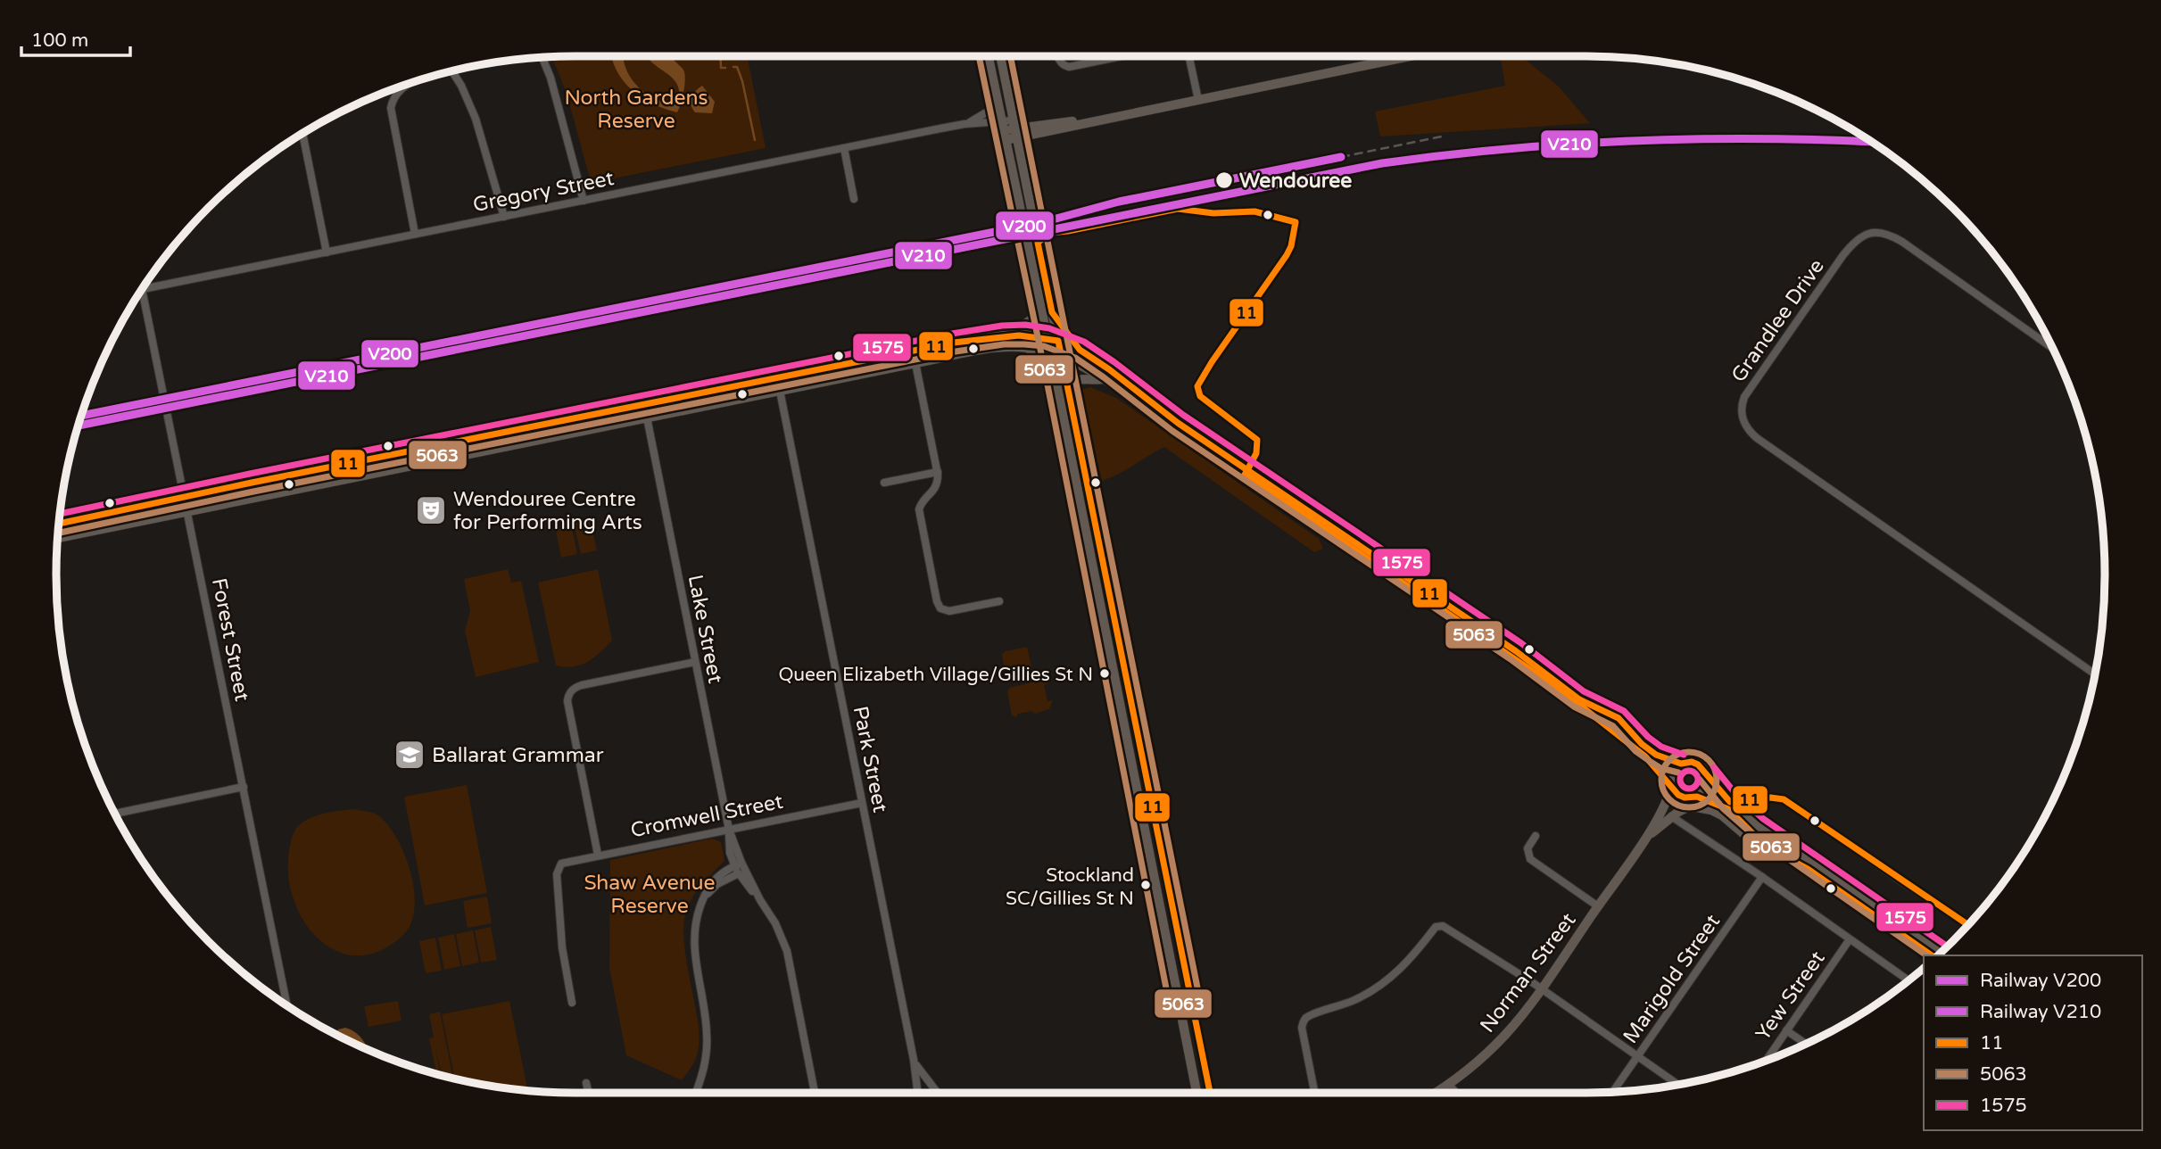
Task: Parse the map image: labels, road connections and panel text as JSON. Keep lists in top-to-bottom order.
{
  "streets": {
    "main road": ["Norman Street"],
    "street": [
      "Gregory Street",
      "Grandlee Drive",
      "Lake Street",
      "Forest Street",
      "Park Street",
      "Cromwell Street",
      "Marigold Street",
      "Yew Street"
    ]
  },
  "crossings": [
    ["Gregory Street", "Forest Street"],
    ["Lake Street", "Cromwell Street"],
    ["Park Street", "Cromwell Street"]
  ],
  "parks": ["North Gardens Reserve", "Shaw Avenue Reserve"],
  "places": {
    "other": ["Wendouree", "Queen Elizabeth Village/Gillies St N", "Stockland SC/Gillies St N"],
    "theatre": ["Wendouree Centre for Performing Arts"],
    "school or university": ["Ballarat Grammar"]
  },
  "lines": [
    "transit line 5063",
    "rail line V210",
    "rail line V200",
    "transit line 11",
    "transit line 1575"
  ],
  "legend": [
    "Railway V200",
    "Railway V210",
    "11",
    "5063",
    "1575"
  ],
  "scale_bar": "100 m"
}
